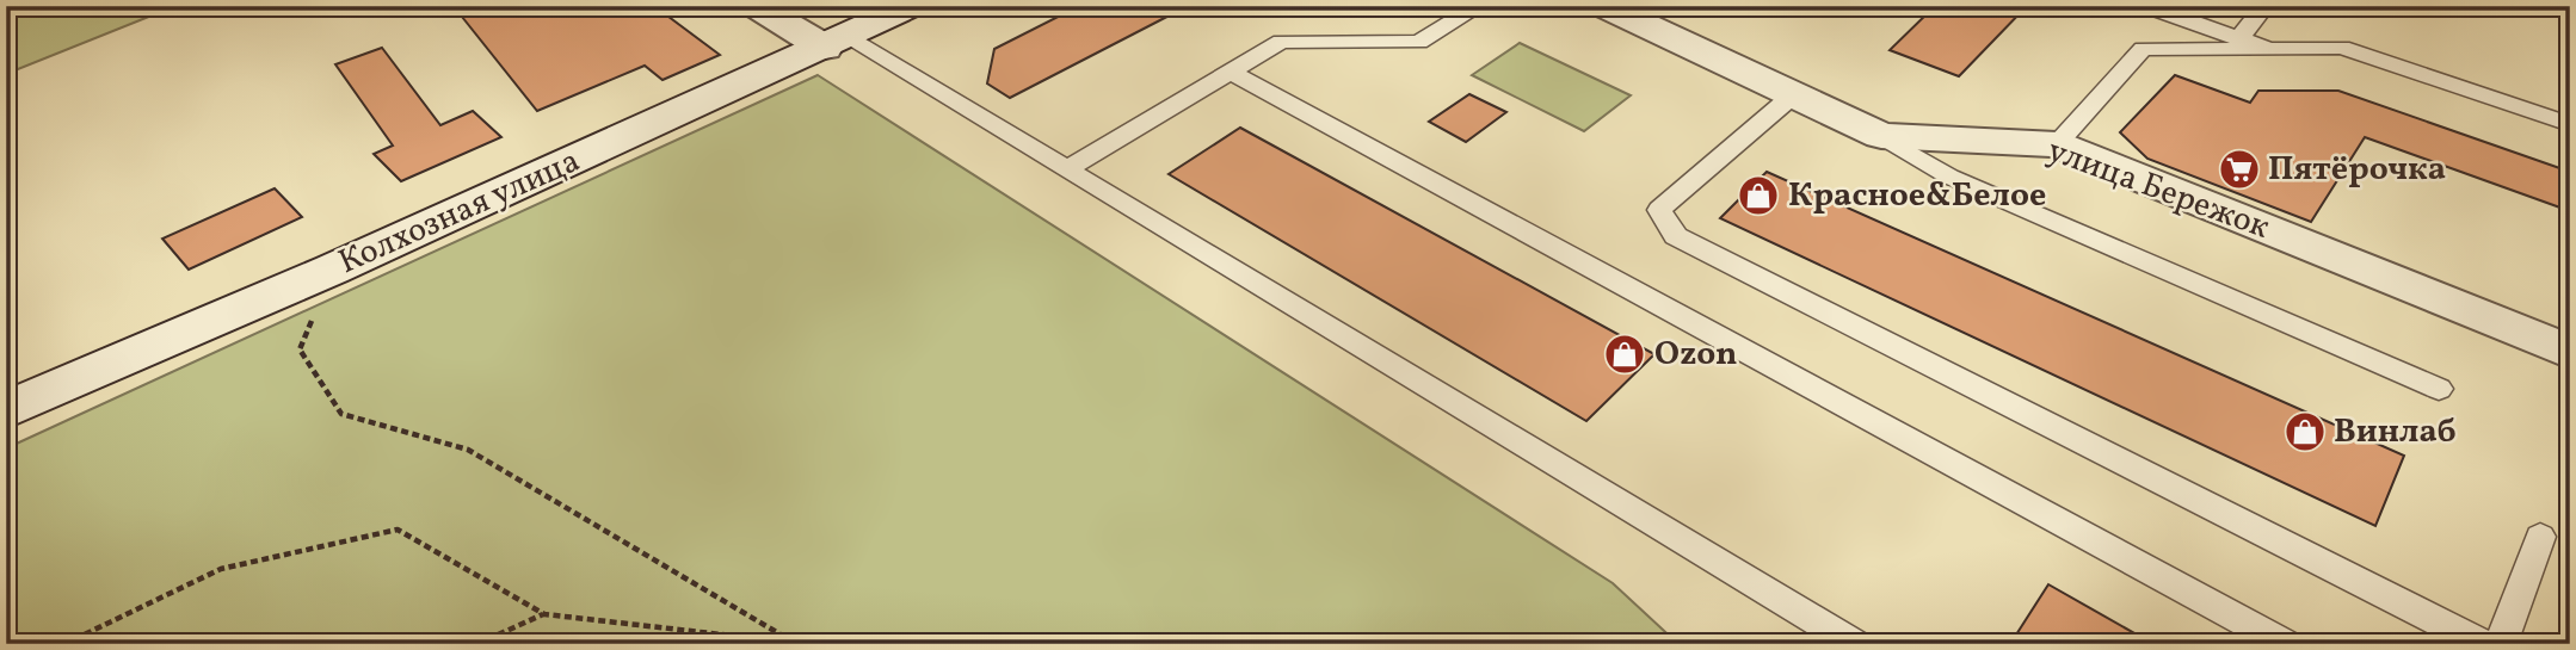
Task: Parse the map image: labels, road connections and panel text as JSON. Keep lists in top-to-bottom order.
{
  "streets": {
    "street": ["улица Бережок", "Колхозная улица"]
  },
  "places": {
    "supermarket": ["Пятёрочка"],
    "shop": ["Красное&Белое", "Ozon", "Винлаб"]
  }
}
